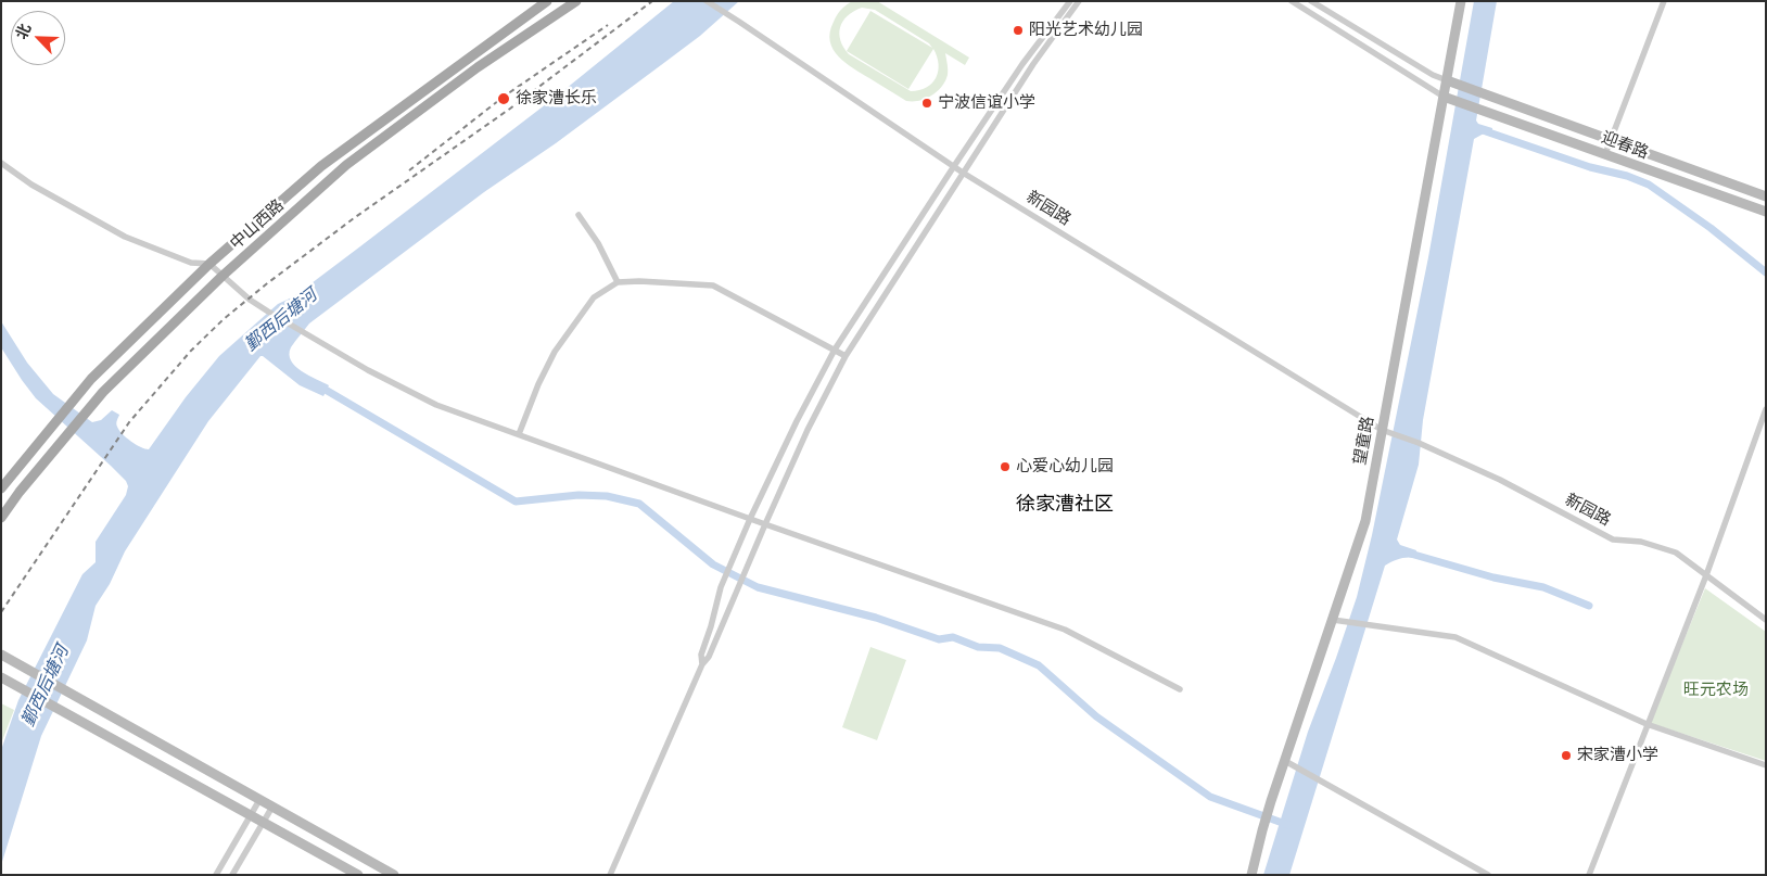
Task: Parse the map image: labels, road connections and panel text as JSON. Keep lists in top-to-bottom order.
{
  "streets": {
    "main road": ["中山西路"],
    "street": ["迎春路", "新园路", "望童路"]
  },
  "crossings": [
    ["迎春路", "望童路"],
    ["新园路", "望童路"]
  ],
  "districts": ["徐家漕社区"],
  "water": ["鄞西后塘河"],
  "parks": ["旺元农场"],
  "places": [
    "阳光艺术幼儿园",
    "徐家漕长乐",
    "宁波信谊小学",
    "心爱心幼儿园",
    "宋家漕小学"
  ],
  "north": "top left"
}
